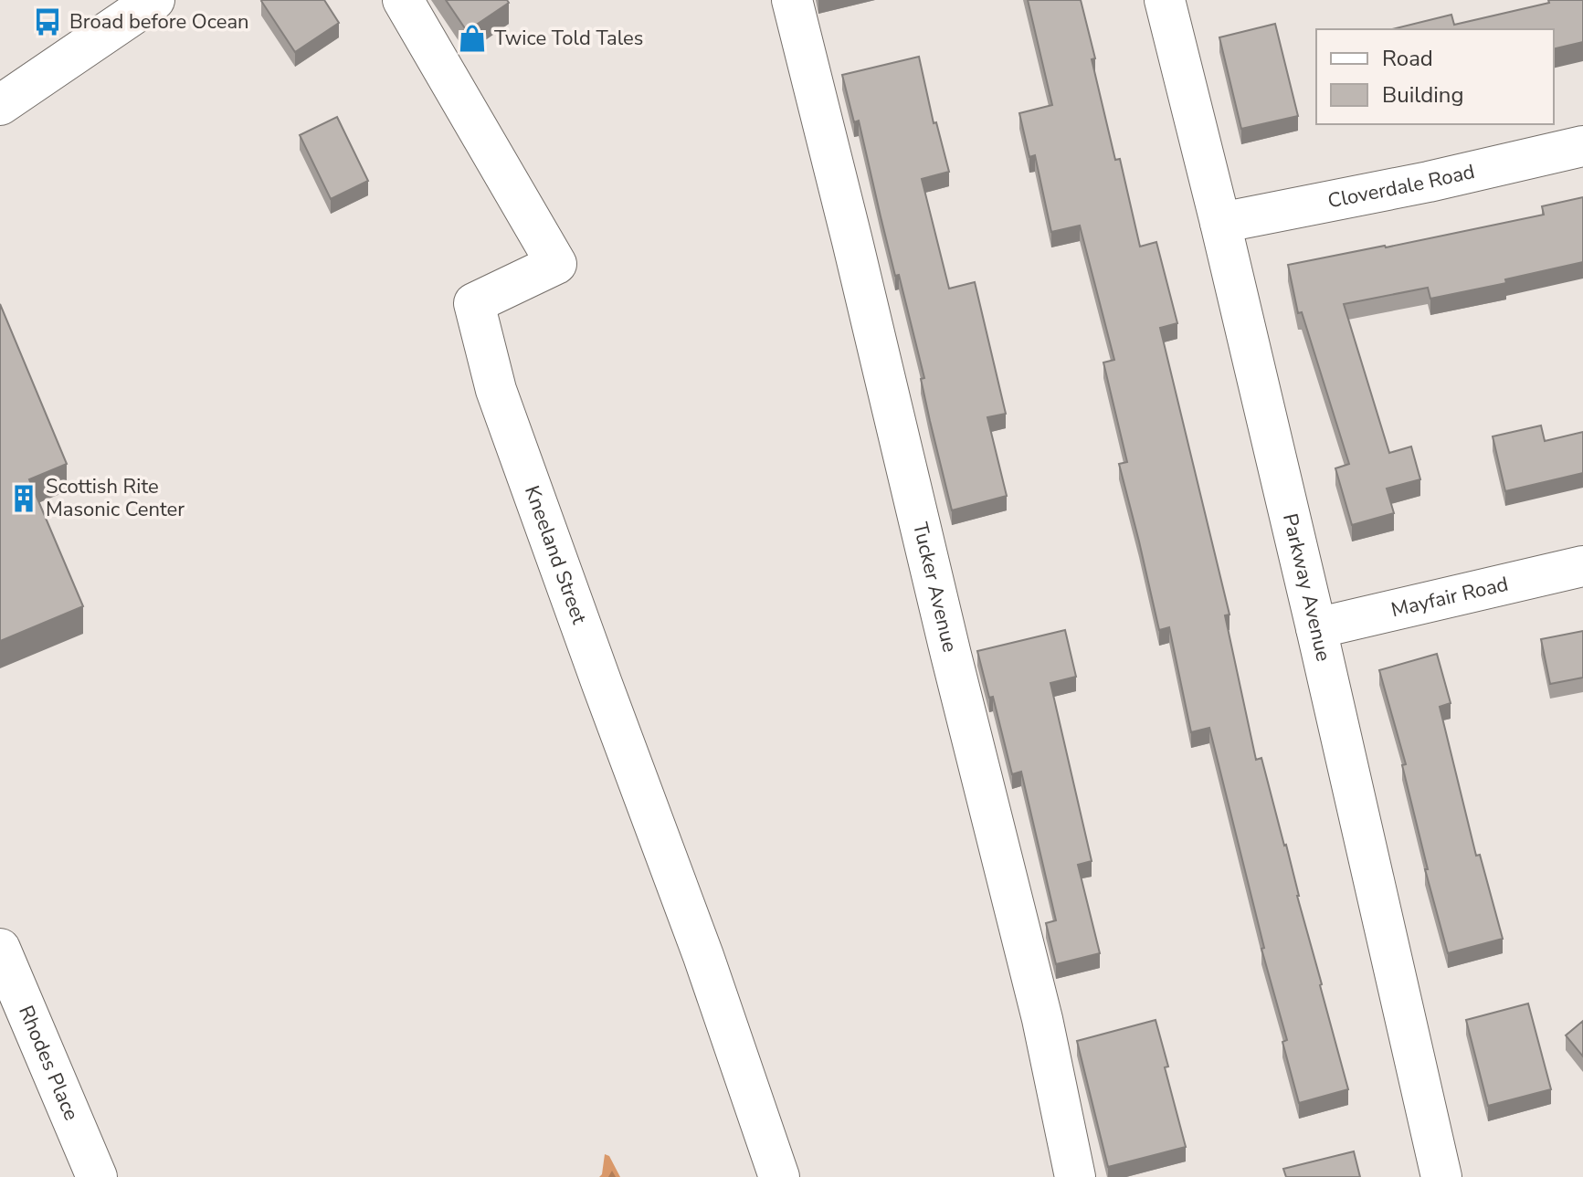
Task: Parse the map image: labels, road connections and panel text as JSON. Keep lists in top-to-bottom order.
{
  "streets": {
    "street": [
      "Cloverdale Road",
      "Kneeland Street",
      "Parkway Avenue",
      "Tucker Avenue",
      "Mayfair Road",
      "Rhodes Place"
    ]
  },
  "crossings": [
    ["Cloverdale Road", "Parkway Avenue"],
    ["Parkway Avenue", "Mayfair Road"]
  ],
  "places": {
    "bus stop": ["Broad before Ocean"],
    "shop": ["Twice Told Tales"],
    "building": ["Scottish Rite Masonic Center"]
  },
  "legend": ["Road", "Building"]
}
